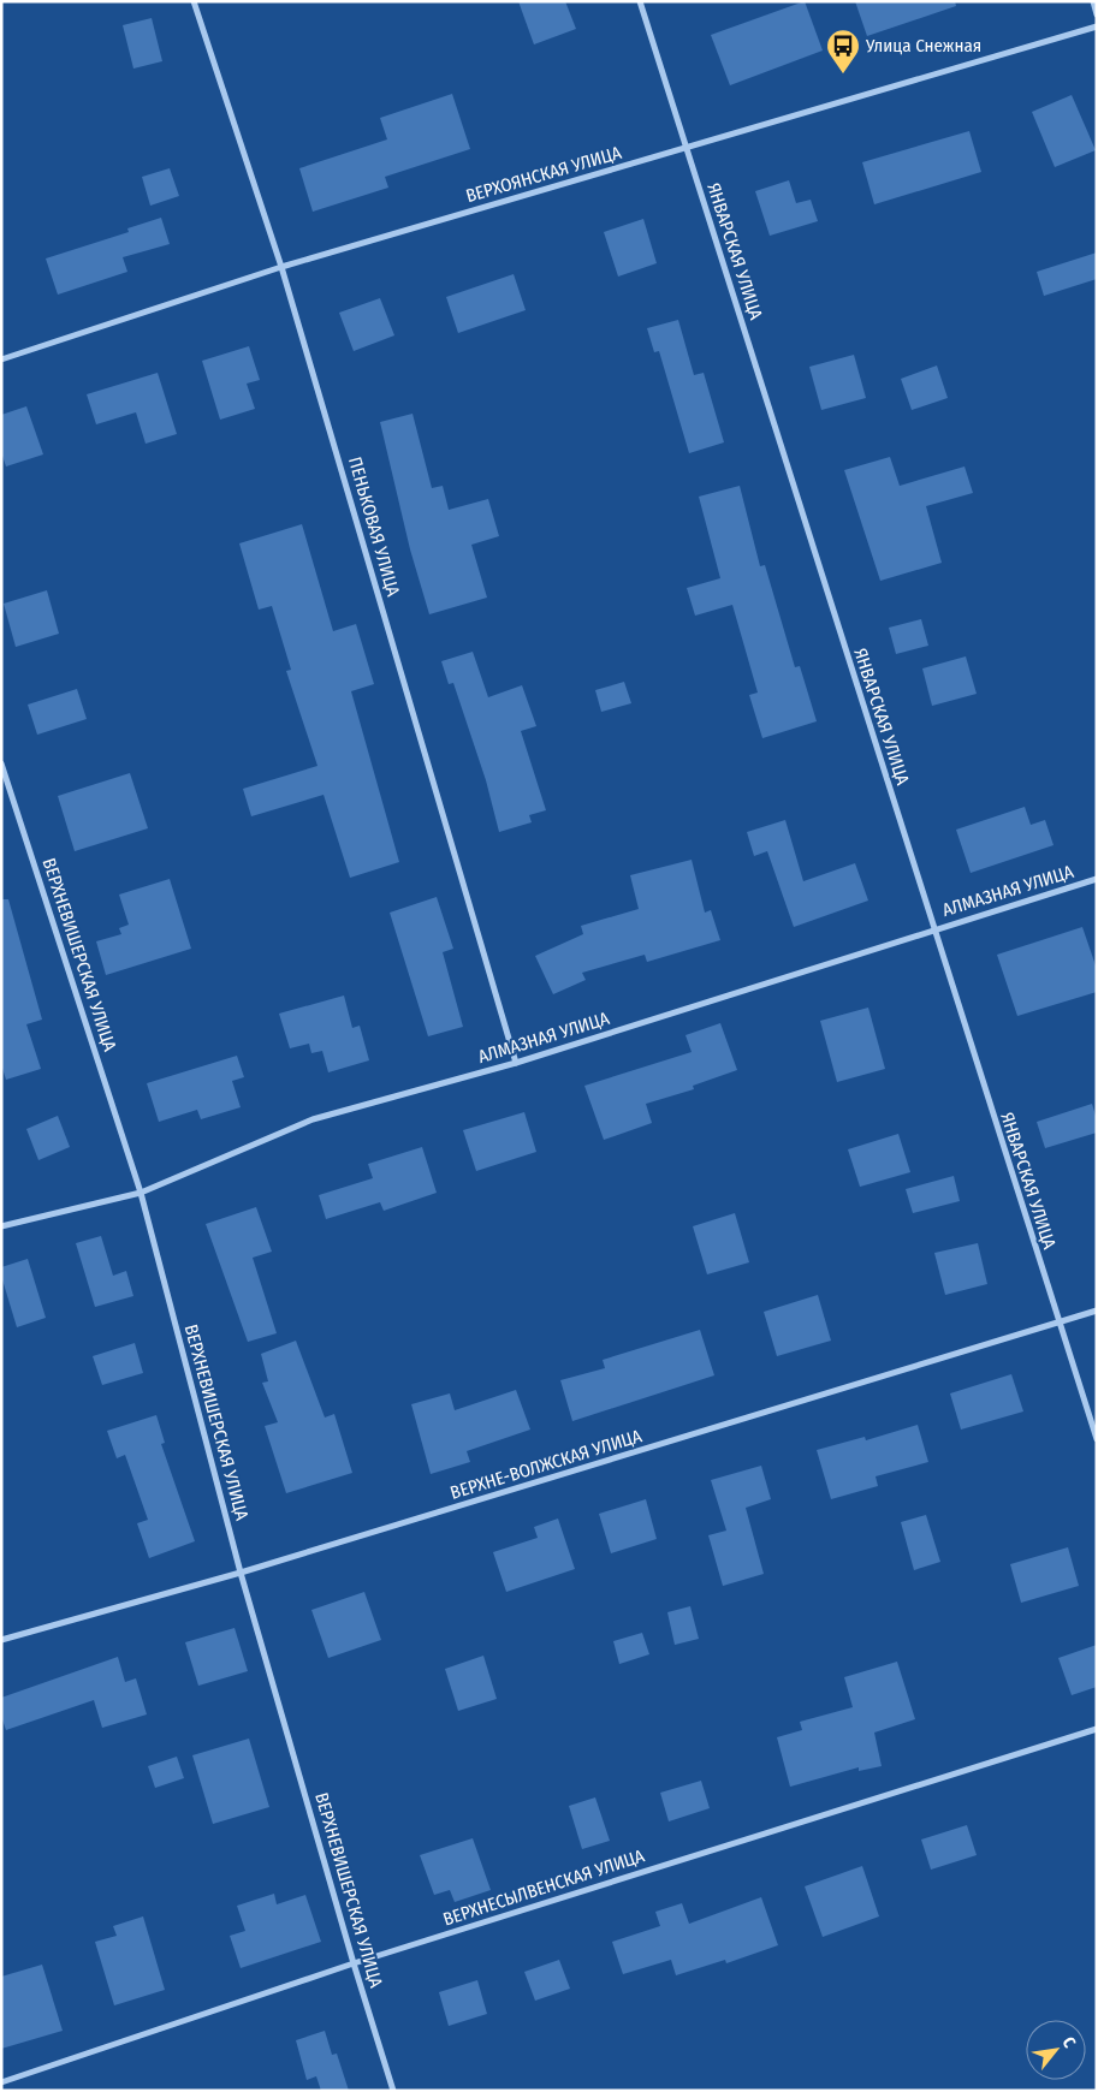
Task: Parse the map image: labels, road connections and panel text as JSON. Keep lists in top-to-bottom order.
{
  "streets": {
    "street": [
      "ВЕРХОЯНСКАЯ УЛИЦА",
      "ЯНВАРСКАЯ УЛИЦА",
      "ПЕНЬКОВАЯ УЛИЦА",
      "АЛМАЗНАЯ УЛИЦА",
      "ВЕРХНЕВИШЕРСКАЯ УЛИЦА",
      "ВЕРХНЕ-ВОЛЖСКАЯ УЛИЦА",
      "ВЕРХНЕСЫЛВЕНСКАЯ УЛИЦА"
    ]
  },
  "crossings": [
    ["ВЕРХОЯНСКАЯ УЛИЦА", "ЯНВАРСКАЯ УЛИЦА"],
    ["ВЕРХОЯНСКАЯ УЛИЦА", "ПЕНЬКОВАЯ УЛИЦА"],
    ["ЯНВАРСКАЯ УЛИЦА", "АЛМАЗНАЯ УЛИЦА"],
    ["ЯНВАРСКАЯ УЛИЦА", "ВЕРХНЕ-ВОЛЖСКАЯ УЛИЦА"],
    ["ПЕНЬКОВАЯ УЛИЦА", "АЛМАЗНАЯ УЛИЦА"],
    ["АЛМАЗНАЯ УЛИЦА", "ВЕРХНЕВИШЕРСКАЯ УЛИЦА"],
    ["ВЕРХНЕВИШЕРСКАЯ УЛИЦА", "ВЕРХНЕ-ВОЛЖСКАЯ УЛИЦА"],
    ["ВЕРХНЕВИШЕРСКАЯ УЛИЦА", "ВЕРХНЕСЫЛВЕНСКАЯ УЛИЦА"]
  ],
  "places": {
    "bus stop": ["Улица Снежная"]
  },
  "north": "top right"
}
